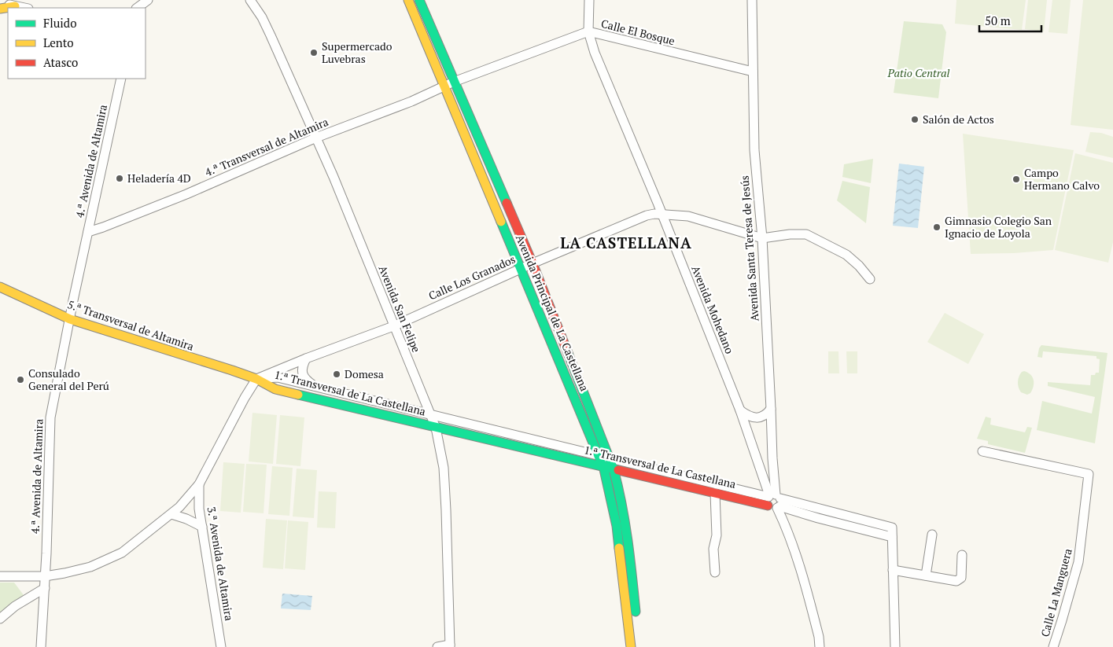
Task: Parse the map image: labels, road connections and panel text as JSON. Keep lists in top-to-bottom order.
{
  "streets": {
    "street": [
      "Calle El Bosque",
      "4.ª Transversal de Altamira",
      "4.ª Avenida de Altamira",
      "Avenida Santa Teresa de Jesús",
      "Calle Los Granados",
      "Avenida San Felipe",
      "Avenida Mohedano",
      "Avenida Principal de La Castellana",
      "5.ª Transversal de Altamira",
      "1.ª Transversal de La Castellana",
      "3.ª Avenida de Altamira",
      "Calle La Manguera"
    ]
  },
  "crossings": [
    ["Calle El Bosque", "4.ª Transversal de Altamira"],
    ["Calle El Bosque", "Avenida Santa Teresa de Jesús"],
    ["Calle El Bosque", "Avenida Mohedano"],
    ["Calle El Bosque", "Avenida Principal de La Castellana"],
    ["4.ª Transversal de Altamira", "4.ª Avenida de Altamira"],
    ["4.ª Transversal de Altamira", "Avenida San Felipe"],
    ["4.ª Transversal de Altamira", "Avenida Principal de La Castellana"],
    ["4.ª Avenida de Altamira", "5.ª Transversal de Altamira"],
    ["Avenida Santa Teresa de Jesús", "Calle Los Granados"],
    ["Avenida Santa Teresa de Jesús", "Avenida Mohedano"],
    ["Avenida Santa Teresa de Jesús", "1.ª Transversal de La Castellana"],
    ["Calle Los Granados", "Avenida San Felipe"],
    ["Calle Los Granados", "Avenida Mohedano"],
    ["Calle Los Granados", "Avenida Principal de La Castellana"],
    ["Calle Los Granados", "5.ª Transversal de Altamira"],
    ["Calle Los Granados", "1.ª Transversal de La Castellana"],
    ["Avenida San Felipe", "1.ª Transversal de La Castellana"],
    ["Avenida Mohedano", "1.ª Transversal de La Castellana"],
    ["Avenida Principal de La Castellana", "1.ª Transversal de La Castellana"],
    ["5.ª Transversal de Altamira", "1.ª Transversal de La Castellana"]
  ],
  "districts": ["LA CASTELLANA"],
  "parks": ["Patio Central"],
  "places": [
    "Supermercado Luvebras",
    "Salón de Actos",
    "Heladería 4D",
    "Campo Hermano Calvo",
    "Gimnasio Colegio San Ignacio de Loyola",
    "Domesa",
    "Consulado General del Perú"
  ],
  "legend": ["Fluido", "Lento", "Atasco"],
  "scale_bar": "50 m"
}
